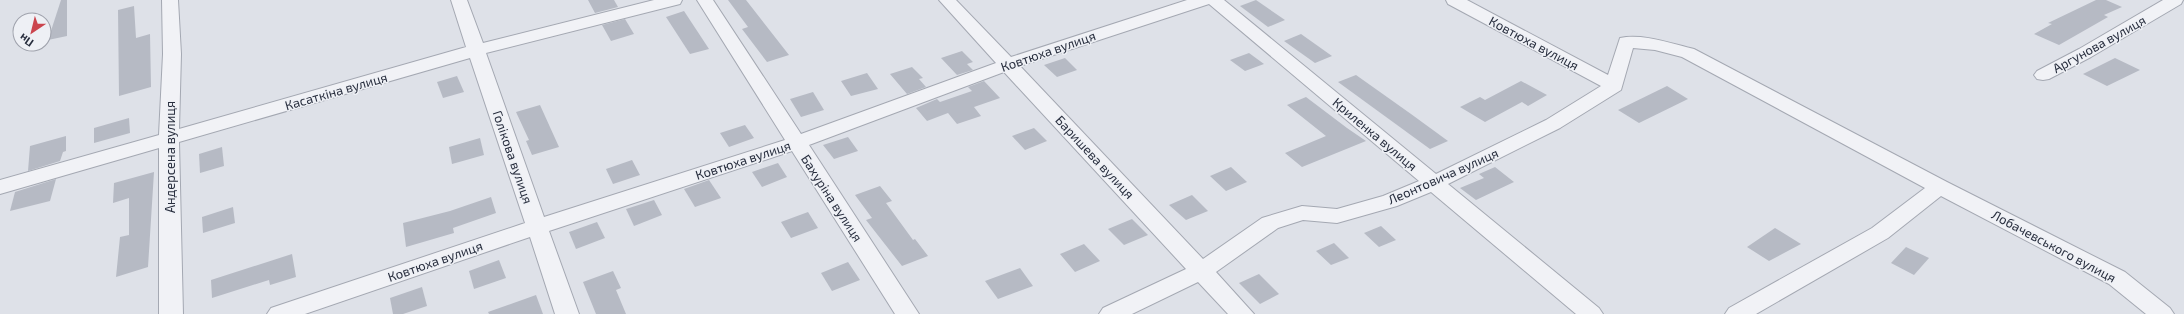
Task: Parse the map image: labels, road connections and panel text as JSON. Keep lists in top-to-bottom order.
{
  "streets": {
    "street": [
      "Ковтюха вулиця",
      "Аргунова вулиця",
      "Касаткіна вулиця",
      "Криленка вулиця",
      "Андерсена вулиця",
      "Голікова вулиця",
      "Баришева вулиця",
      "Леонтовича вулиця",
      "Бахуріна вулиця",
      "Лобачевського вулиця"
    ]
  },
  "crossings": [
    ["Ковтюха вулиця", "Голікова вулиця"],
    ["Ковтюха вулиця", "Баришева вулиця"],
    ["Ковтюха вулиця", "Леонтовича вулиця"],
    ["Ковтюха вулиця", "Бахуріна вулиця"],
    ["Ковтюха вулиця", "Лобачевського вулиця"],
    ["Касаткіна вулиця", "Андерсена вулиця"],
    ["Касаткіна вулиця", "Голікова вулиця"],
    ["Криленка вулиця", "Леонтовича вулиця"],
    ["Баришева вулиця", "Леонтовича вулиця"],
    ["Леонтовича вулиця", "Лобачевського вулиця"]
  ],
  "north": "bottom left"
}
